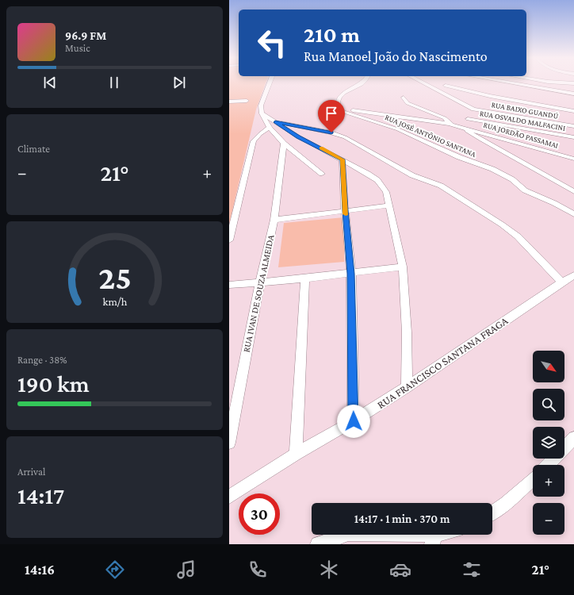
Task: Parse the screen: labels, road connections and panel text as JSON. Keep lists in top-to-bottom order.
{
  "streets": {
    "street": [
      "RUA BAIXO GUANDÚ",
      "RUA OSVALDO MALFACINI",
      "RUA JORDÃO PASSAMAI",
      "RUA JOSÉ ANTÔNIO SANTANA",
      "RUA IVAN DE SOUZA ALMEIDA",
      "RUA FRANCISCO SANTANA FRAGA"
    ]
  },
  "crossings": [
    ["RUA JORDÃO PASSAMAI", "RUA JOSÉ ANTÔNIO SANTANA"]
  ],
  "north": "bottom right",
  "page": {
    "turn": ["210 m", "Rua Manoel João do Nascimento"],
    "song": ["96.9 FM", "Music"],
    "tile": [
      "Climate",
      ["Range · 38%", "190 km"],
      ["Arrival", "14:17"]
    ],
    "heat": ["−", "21°", "+"],
    "map_buttons": ["+", "−"],
    "limit": "30",
    "trip": "14:17 · 1 min · 370 m",
    "tabs": ["14:16", "21°"],
    "gauge": ["25", "km/h"]
  }
}
